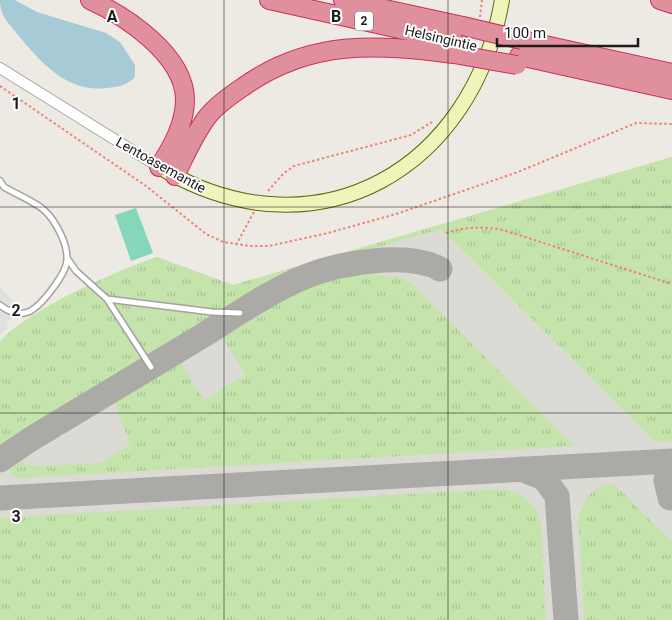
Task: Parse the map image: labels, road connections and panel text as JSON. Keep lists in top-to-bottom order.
{
  "streets": {
    "highway": ["2", "Helsingintie"],
    "main road": ["Lentoasemantie"]
  },
  "scale_bar": "100 m",
  "grid": {
    "columns": ["A", "B"],
    "rows": ["1", "2", "3"]
  }
}
